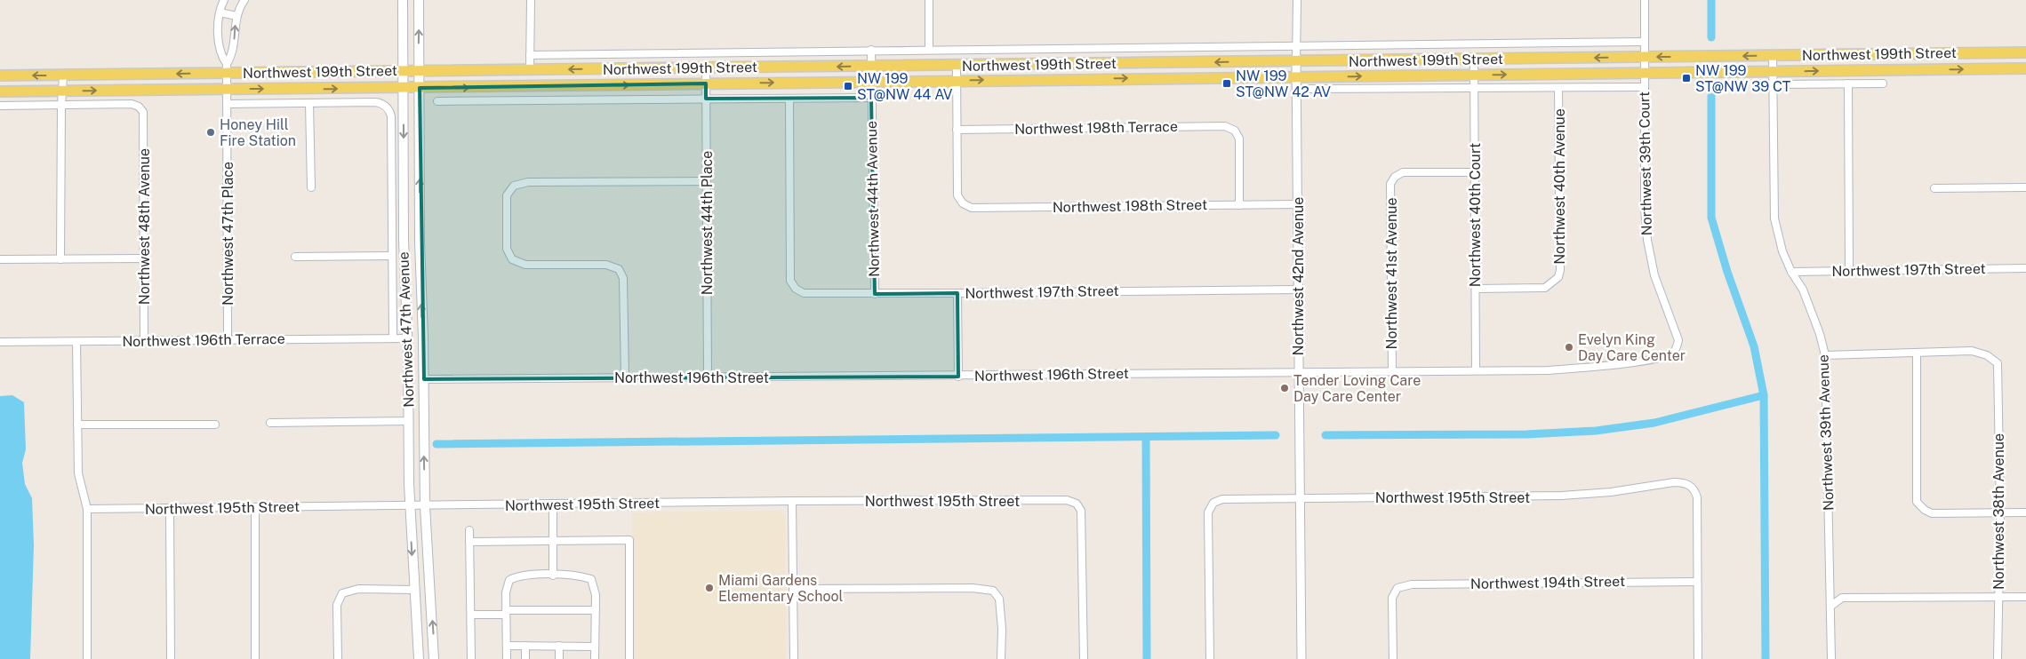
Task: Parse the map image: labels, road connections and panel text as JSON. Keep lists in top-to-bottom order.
{
  "streets": {
    "main road": ["Northwest 199th Street", "Northwest 47th Avenue"],
    "street": [
      "Northwest 198th Terrace",
      "Northwest 39th Court",
      "Northwest 40th Avenue",
      "Northwest 44th Avenue",
      "Northwest 198th Street",
      "Northwest 40th Court",
      "Northwest 44th Place",
      "Northwest 48th Avenue",
      "Northwest 47th Place",
      "Northwest 197th Street",
      "Northwest 41st Avenue",
      "Northwest 42nd Avenue",
      "Northwest 196th Terrace",
      "Northwest 196th Street",
      "Northwest 39th Avenue",
      "Northwest 195th Street",
      "Northwest 38th Avenue",
      "Northwest 194th Street"
    ]
  },
  "crossings": [
    ["Northwest 199th Street", "Northwest 39th Court"],
    ["Northwest 199th Street", "Northwest 44th Avenue"],
    ["Northwest 199th Street", "Northwest 40th Court"],
    ["Northwest 199th Street", "Northwest 44th Place"],
    ["Northwest 199th Street", "Northwest 47th Place"],
    ["Northwest 199th Street", "Northwest 42nd Avenue"],
    ["Northwest 199th Street", "Northwest 47th Avenue"],
    ["Northwest 199th Street", "Northwest 39th Avenue"],
    ["Northwest 198th Terrace", "Northwest 198th Street"],
    ["Northwest 39th Court", "Northwest 196th Street"],
    ["Northwest 40th Avenue", "Northwest 40th Court"],
    ["Northwest 44th Avenue", "Northwest 197th Street"],
    ["Northwest 198th Street", "Northwest 42nd Avenue"],
    ["Northwest 40th Court", "Northwest 41st Avenue"],
    ["Northwest 40th Court", "Northwest 196th Street"],
    ["Northwest 44th Place", "Northwest 196th Street"],
    ["Northwest 48th Avenue", "Northwest 196th Terrace"],
    ["Northwest 47th Place", "Northwest 196th Terrace"],
    ["Northwest 197th Street", "Northwest 42nd Avenue"],
    ["Northwest 197th Street", "Northwest 39th Avenue"],
    ["Northwest 41st Avenue", "Northwest 196th Street"],
    ["Northwest 42nd Avenue", "Northwest 196th Street"],
    ["Northwest 42nd Avenue", "Northwest 195th Street"],
    ["Northwest 47th Avenue", "Northwest 196th Terrace"],
    ["Northwest 47th Avenue", "Northwest 196th Street"],
    ["Northwest 47th Avenue", "Northwest 195th Street"],
    ["Northwest 195th Street", "Northwest 194th Street"]
  ],
  "places": {
    "transit": ["NW 199 ST@NW 39 CT", "NW 199 ST@NW 42 AV", "NW 199 ST@NW 44 AV"],
    "other": [
      "Honey Hill Fire Station",
      "Evelyn King Day Care Center",
      "Tender Loving Care Day Care Center",
      "Miami Gardens Elementary School"
    ]
  }
}
